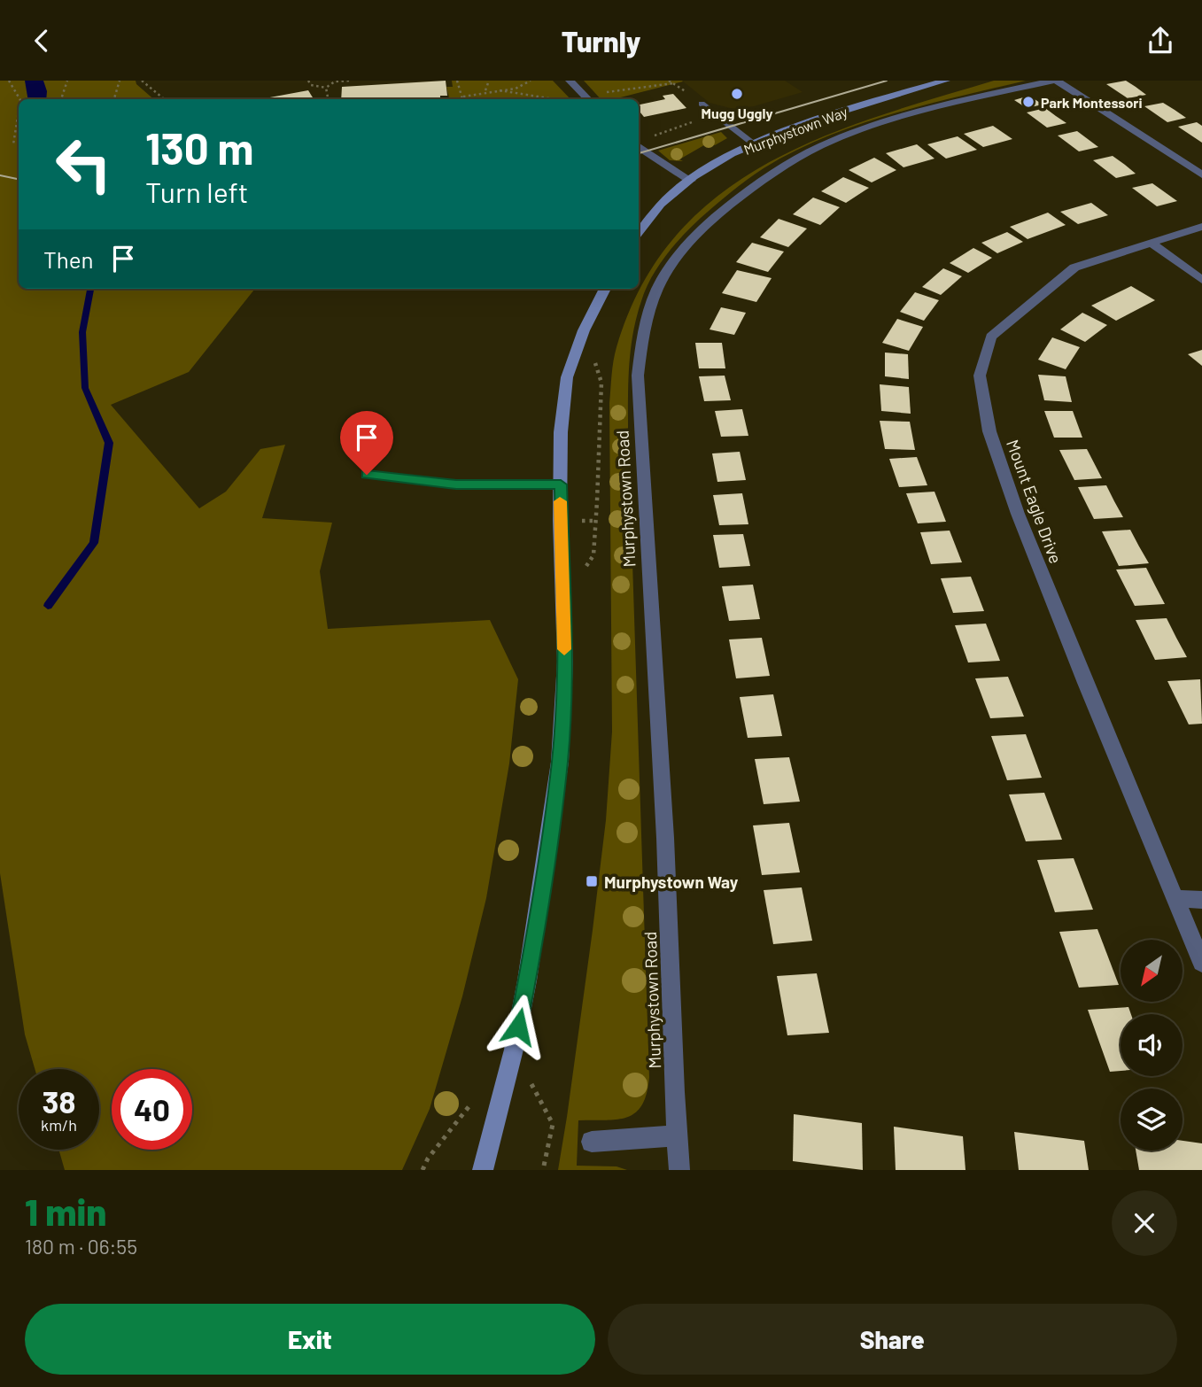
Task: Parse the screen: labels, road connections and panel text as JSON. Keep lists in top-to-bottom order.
{
  "streets": {
    "street": ["Murphystown Way", "Murphystown Road", "Mount Eagle Drive"]
  },
  "places": {
    "other": ["Mugg Uggly", "Park Montessori"],
    "transit": ["Murphystown Way"]
  },
  "north": "bottom left",
  "page": {
    "header": "Turnly",
    "turn": ["130 m", "Turn left"],
    "then": "Then",
    "speed": "38 km/h",
    "limit": "40",
    "heading": ["1 min", "180 m · 06:55"],
    "buttons": ["Exit", "Share"]
  }
}
